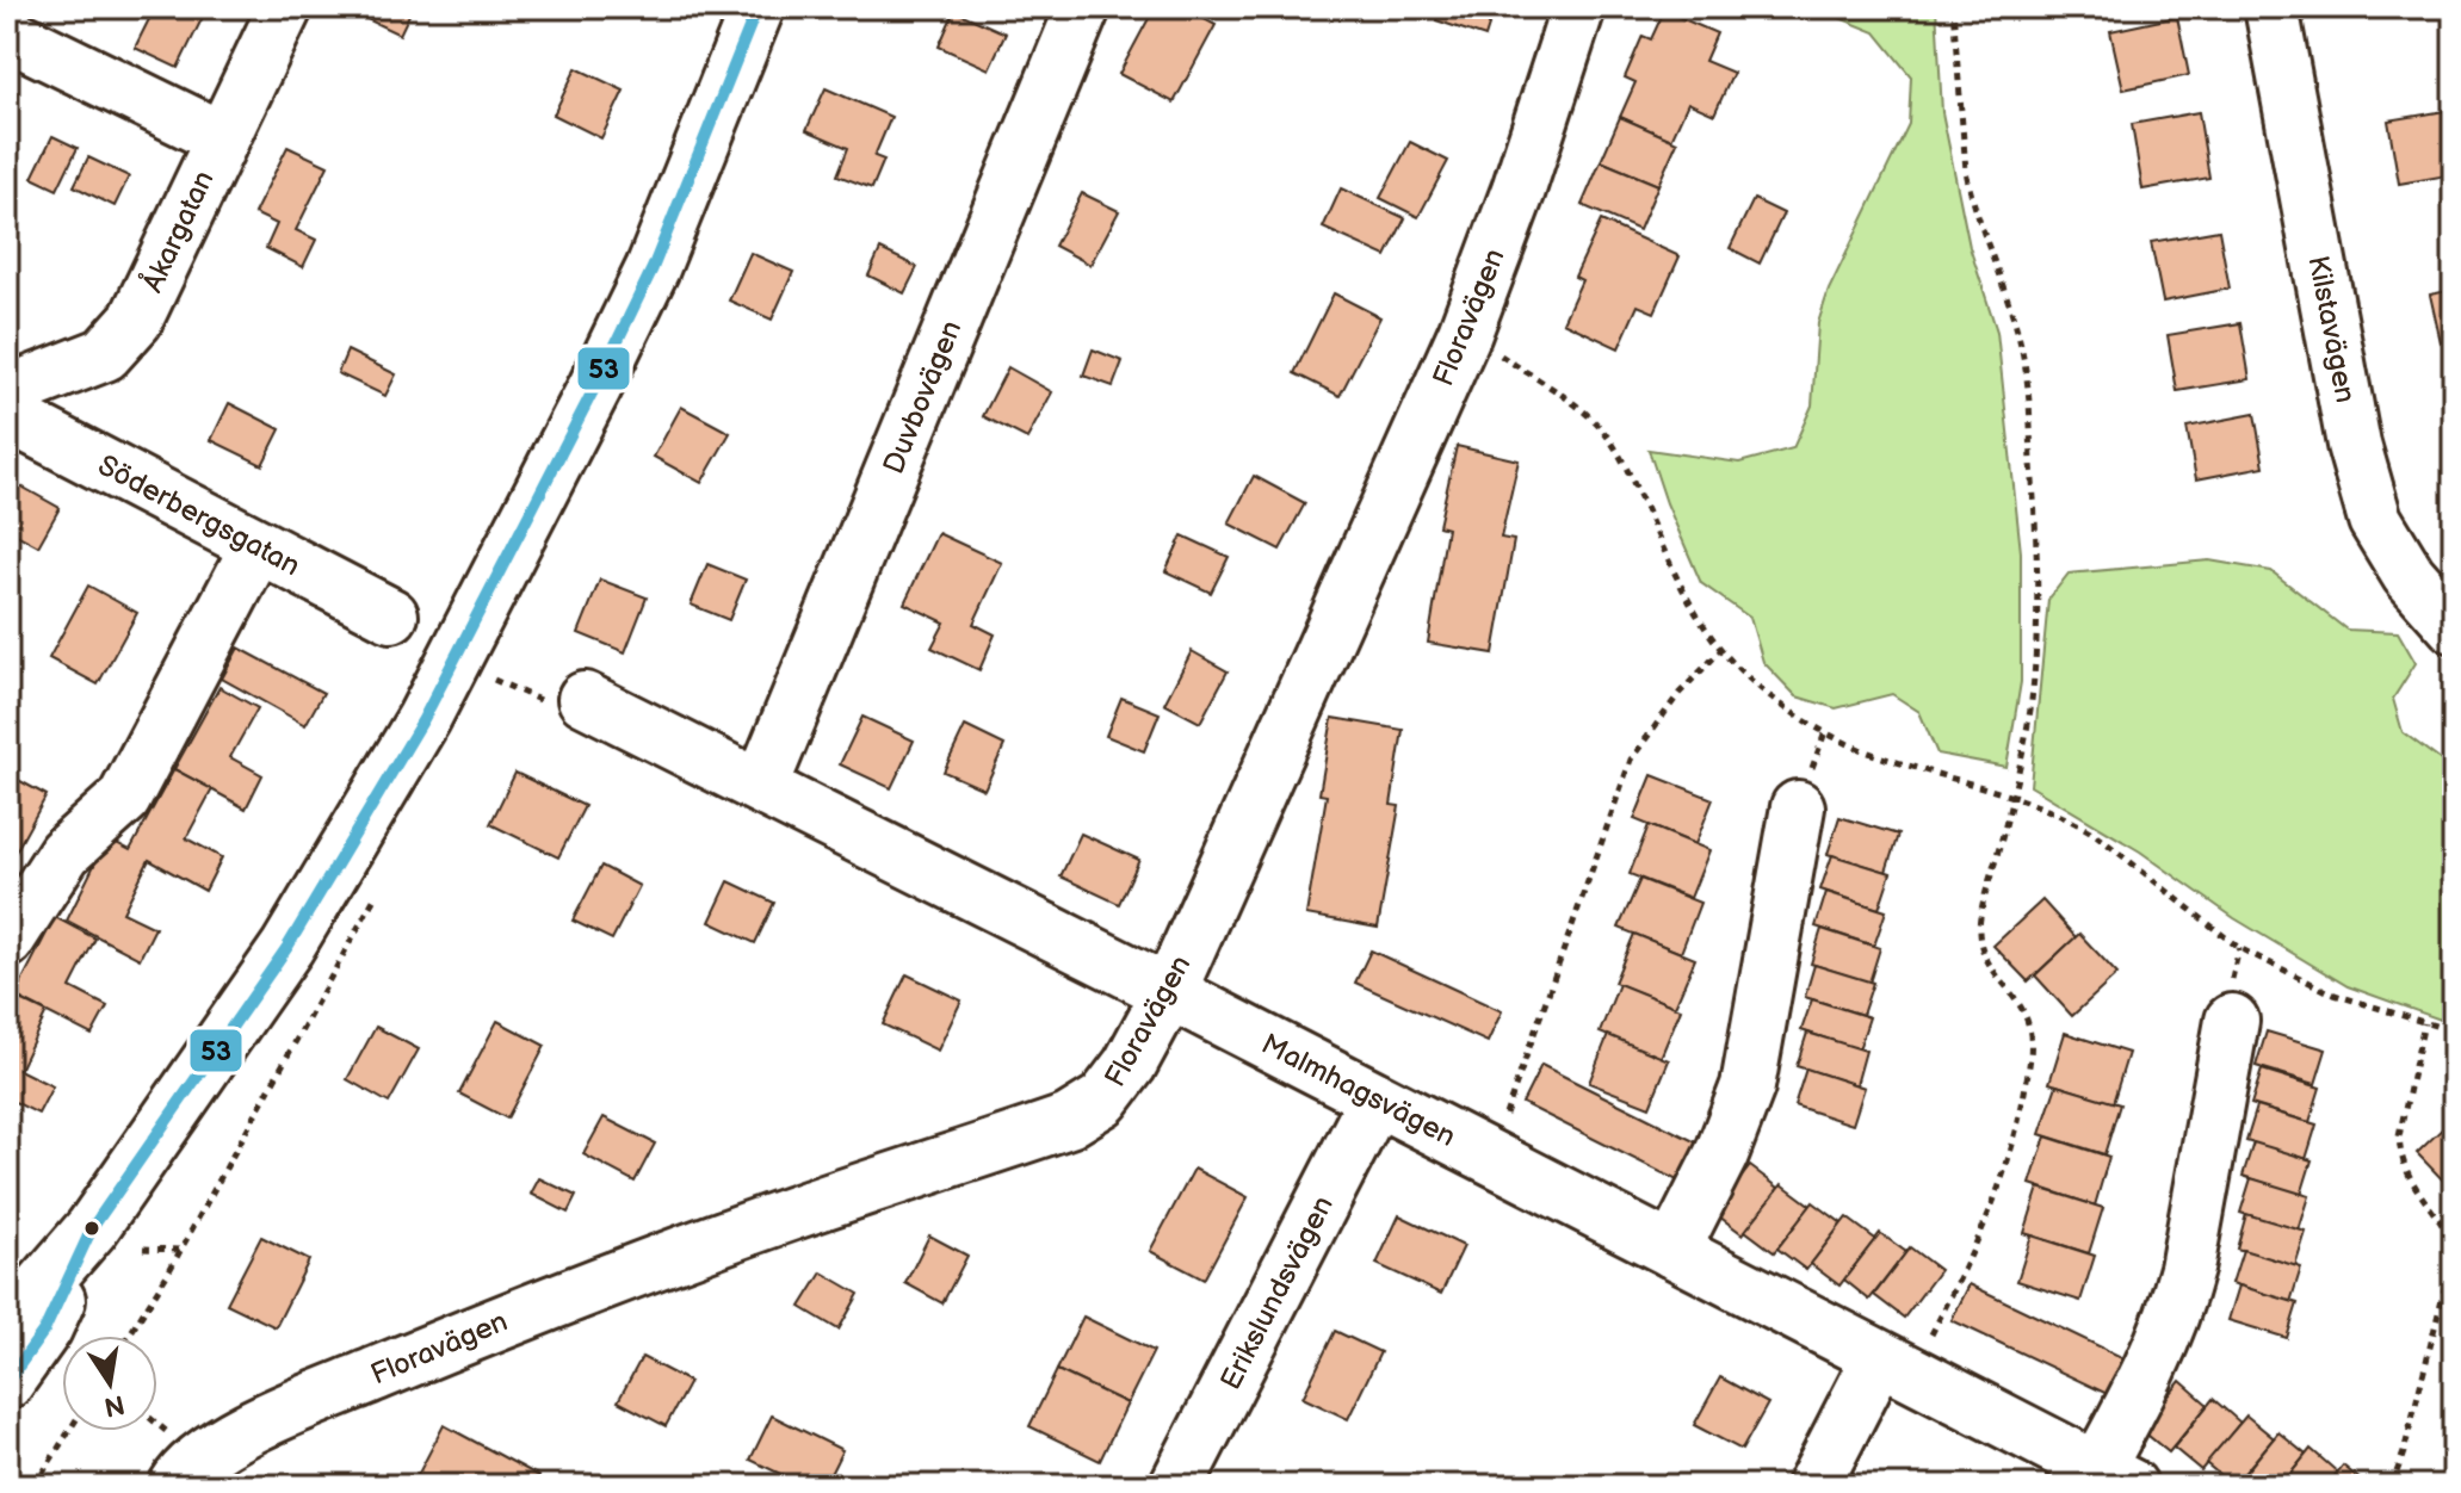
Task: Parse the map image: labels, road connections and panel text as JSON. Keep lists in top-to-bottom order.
{
  "streets": {
    "street": [
      "Åkargatan",
      "Floravägen",
      "Kilstavägen",
      "Duvbovägen",
      "Söderbergsgatan",
      "Malmhagsvägen",
      "Erikslundsvägen"
    ]
  },
  "crossings": [
    ["Floravägen", "Malmhagsvägen"],
    ["Duvbovägen", "Malmhagsvägen"],
    ["Malmhagsvägen", "Erikslundsvägen"]
  ],
  "lines": ["transit line 53"],
  "north": "bottom"
}
